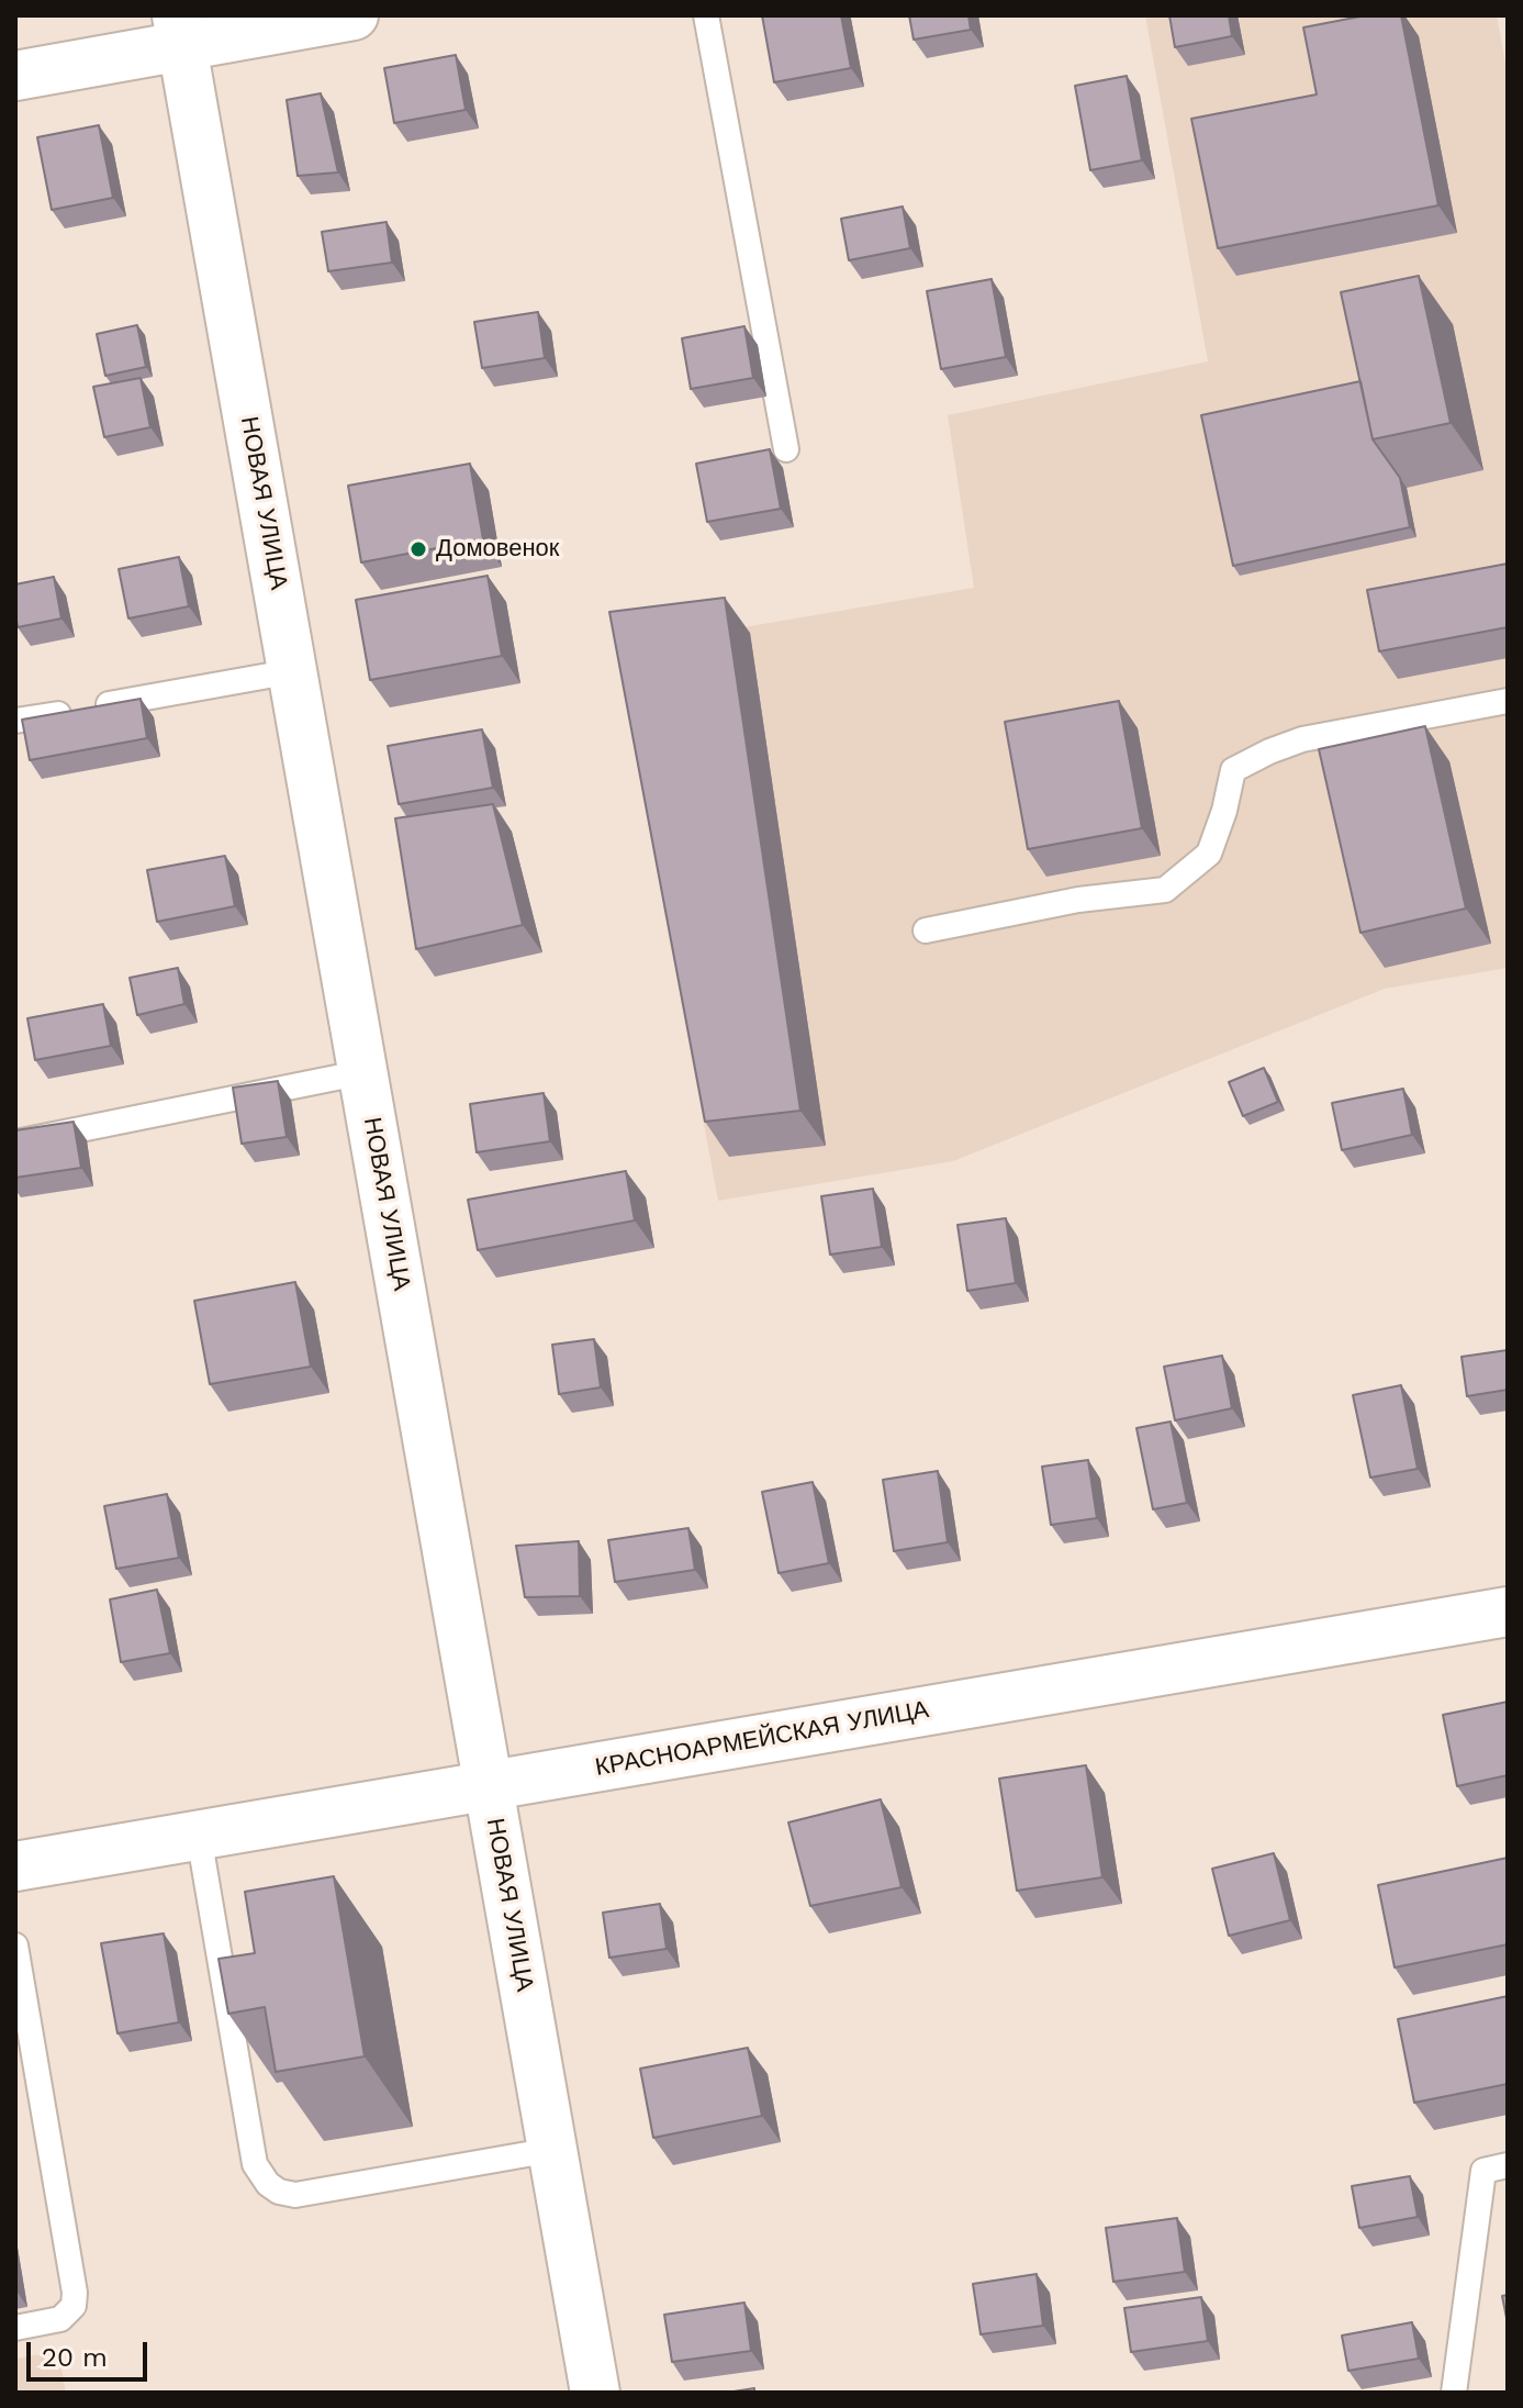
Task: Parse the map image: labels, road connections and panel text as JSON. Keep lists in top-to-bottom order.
{
  "streets": {
    "street": ["НОВАЯ УЛИЦА", "КРАСНОАРМЕЙСКАЯ УЛИЦА"]
  },
  "crossings": [
    ["НОВАЯ УЛИЦА", "КРАСНОАРМЕЙСКАЯ УЛИЦА"]
  ],
  "places": ["Домовенок"],
  "scale_bar": "20 m"
}
